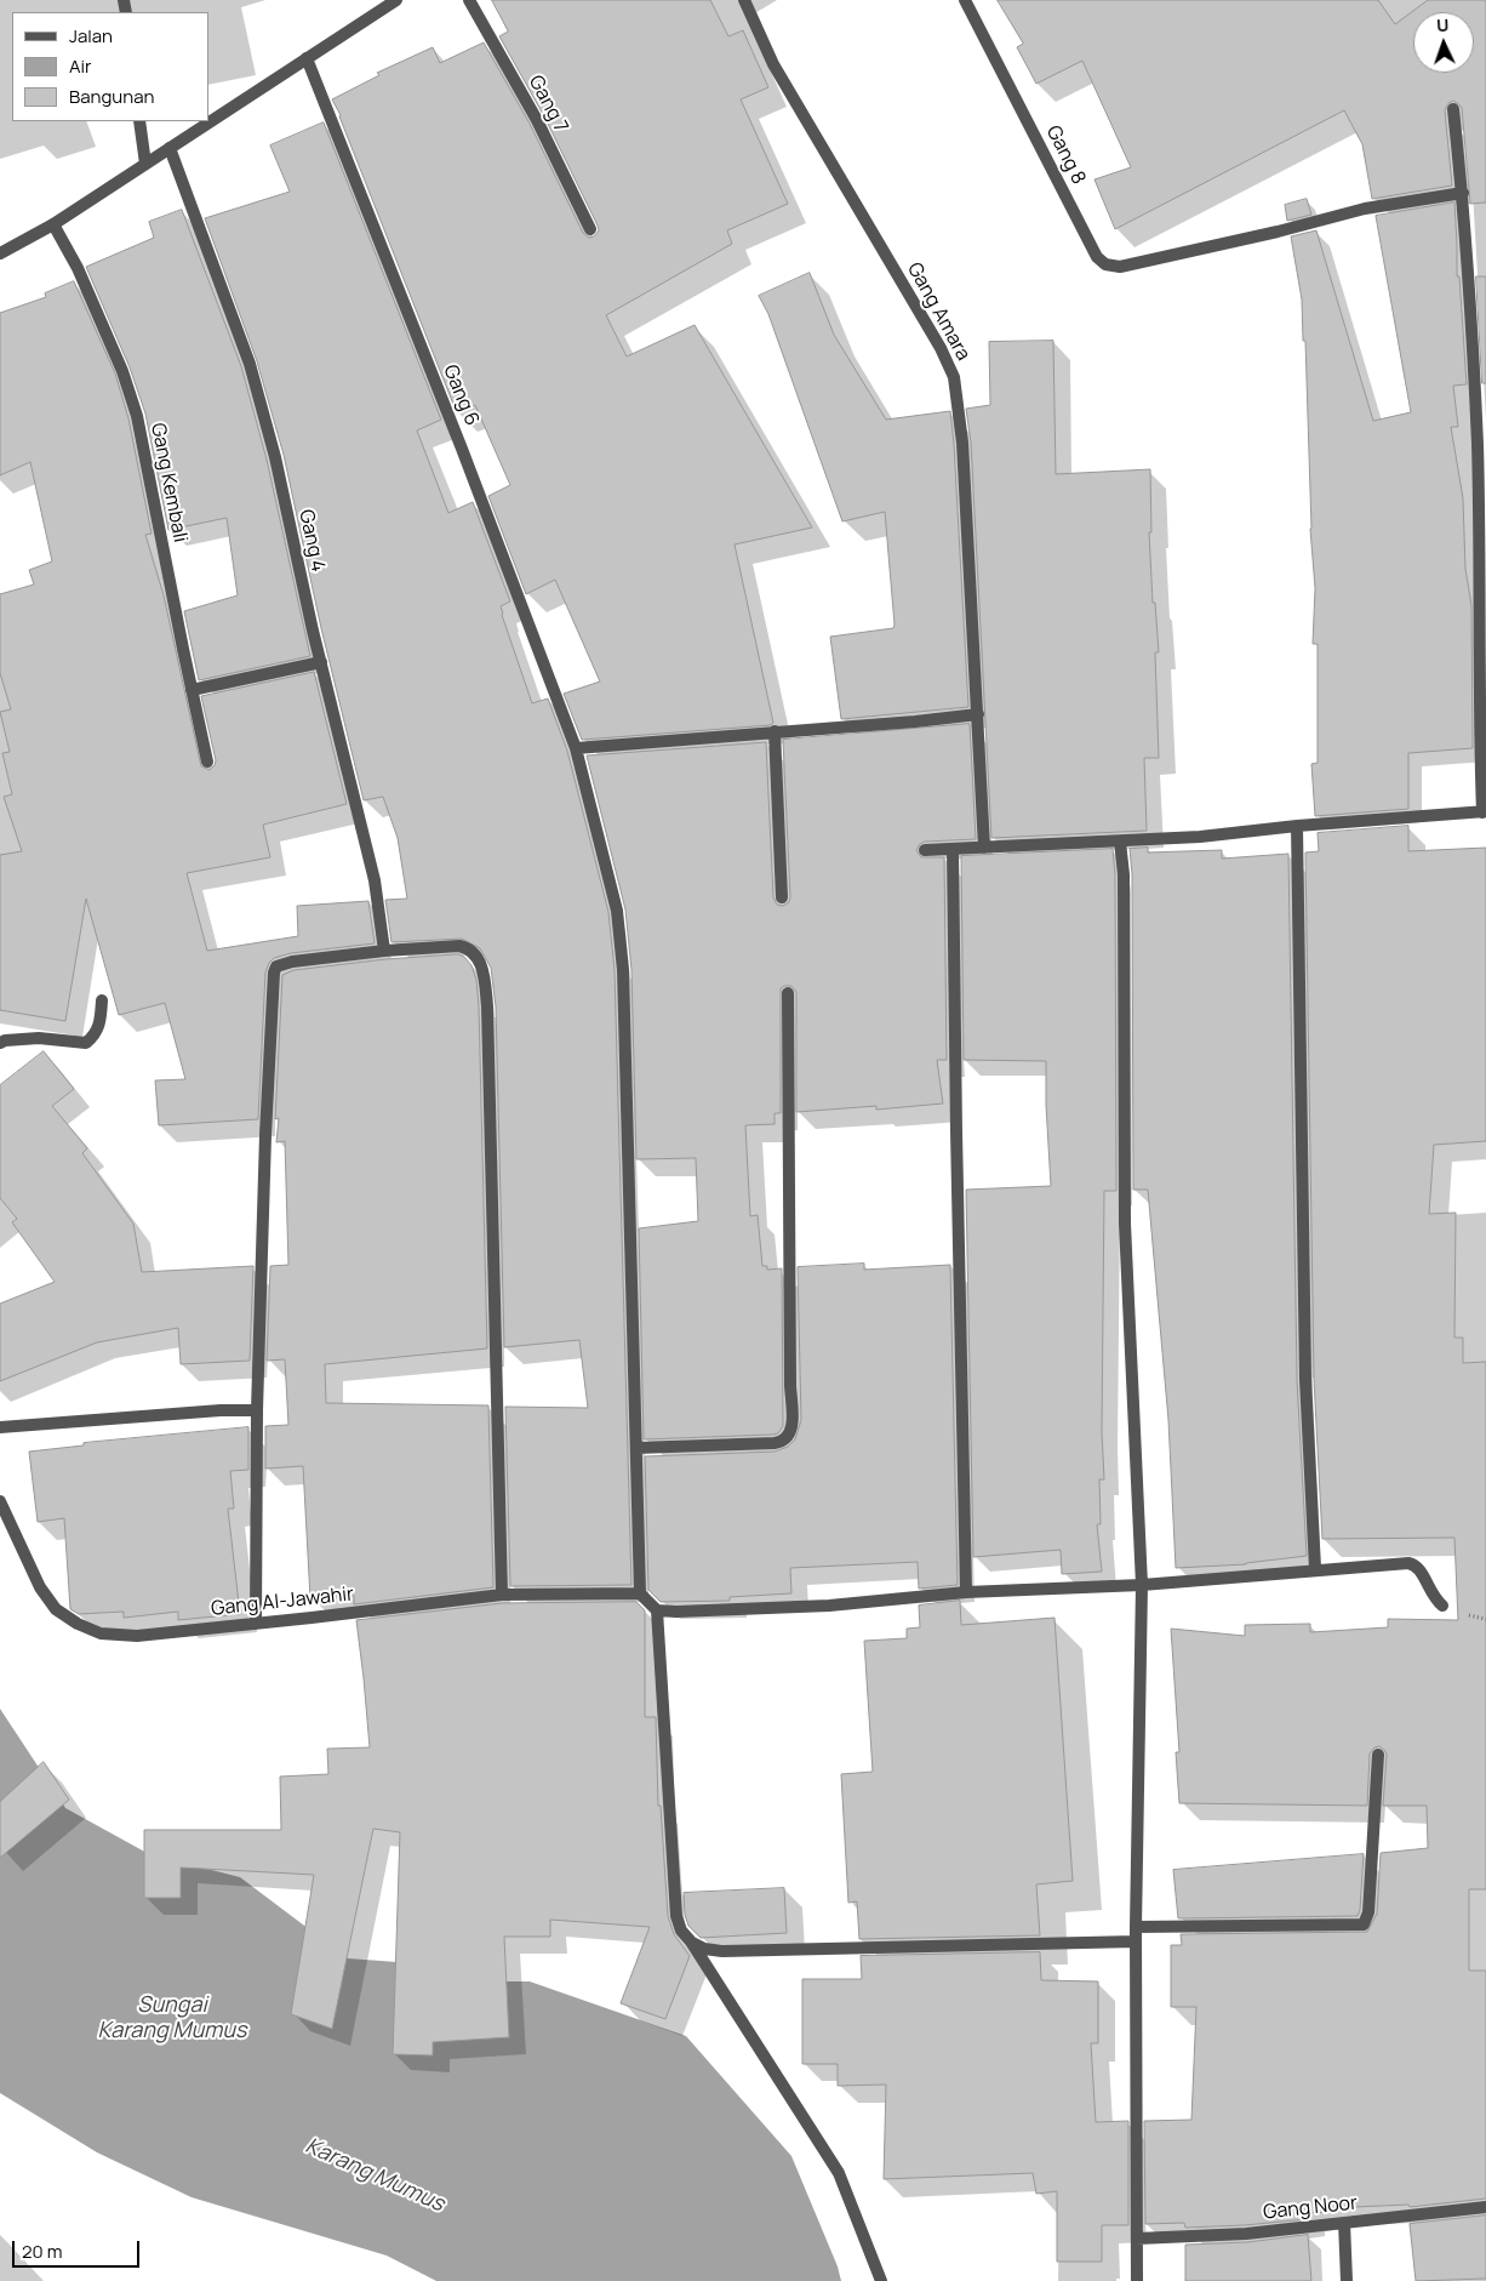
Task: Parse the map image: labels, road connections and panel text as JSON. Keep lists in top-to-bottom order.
{
  "streets": {
    "street": [
      "Gang 7",
      "Gang 8",
      "Gang Amara",
      "Gang 6",
      "Gang Kembali",
      "Gang 4",
      "Gang Al-Jawahir",
      "Gang Noor"
    ]
  },
  "crossings": [
    ["Gang 6", "Gang Al-Jawahir"]
  ],
  "water": ["Sungai Karang Mumus", "Karang Mumus"],
  "legend": ["Jalan", "Air", "Bangunan"],
  "scale_bar": "20 m",
  "north": "top"
}
